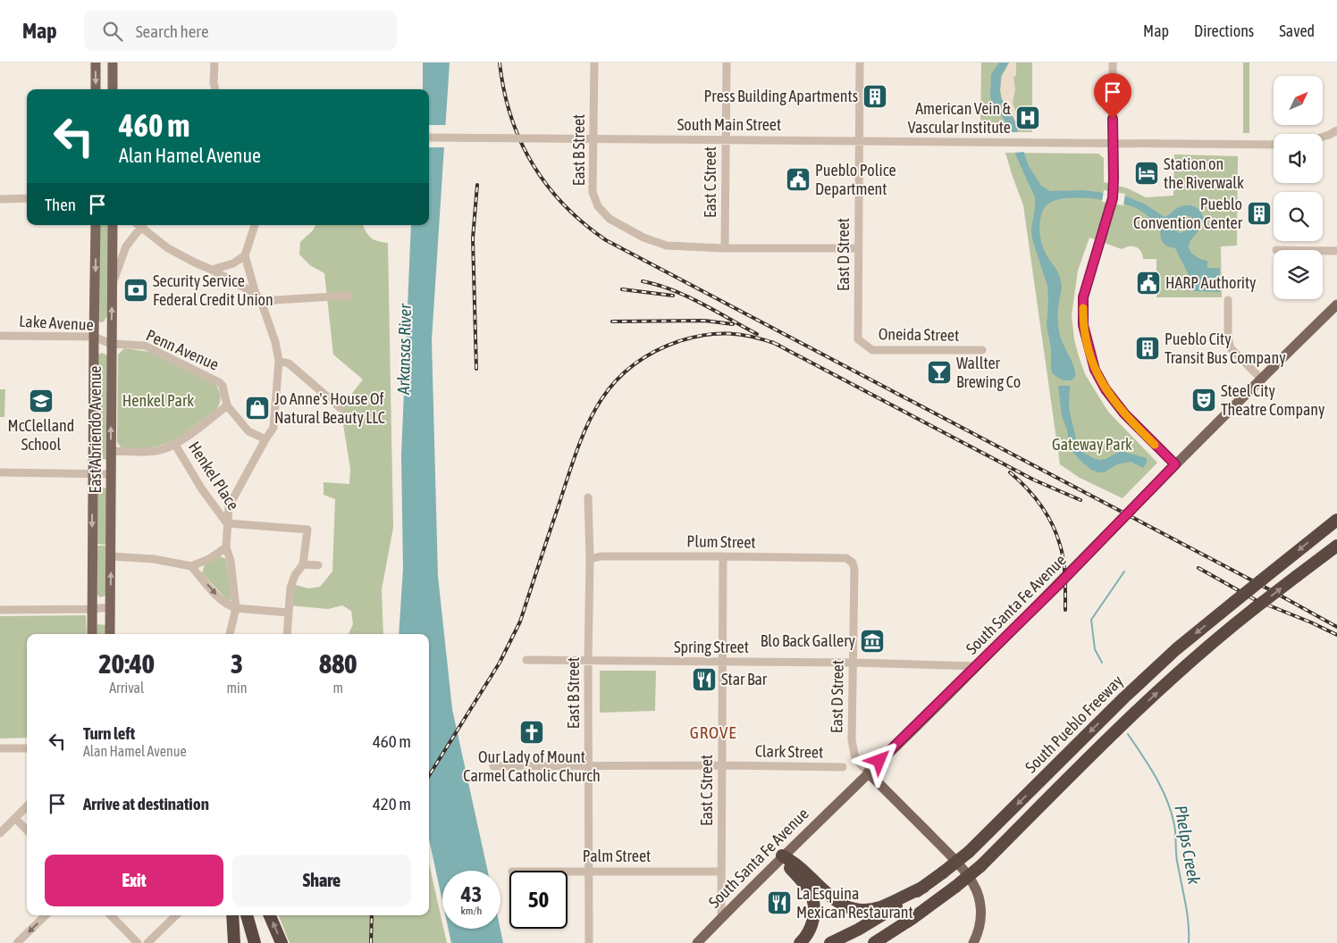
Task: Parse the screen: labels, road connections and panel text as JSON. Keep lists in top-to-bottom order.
{
  "streets": {
    "highway": ["South Pueblo Freeway"],
    "main road": ["East Abriendo Avenue", "South Santa Fe Avenue"],
    "street": [
      "South Main Street",
      "East B Street",
      "East C Street",
      "East D Street",
      "Lake Avenue",
      "Oneida Street",
      "Penn Avenue",
      "Henkel Place",
      "Plum Street",
      "Spring Street",
      "Clark Street",
      "Palm Street"
    ]
  },
  "crossings": [
    ["South Main Street", "East C Street"],
    ["South Main Street", "East D Street"],
    ["East B Street", "East C Street"],
    ["East B Street", "East D Street"],
    ["East B Street", "Plum Street"],
    ["East B Street", "Spring Street"],
    ["East B Street", "Clark Street"],
    ["East B Street", "Palm Street"],
    ["East C Street", "Plum Street"],
    ["East C Street", "South Santa Fe Avenue"],
    ["East C Street", "Spring Street"],
    ["East C Street", "Clark Street"],
    ["East C Street", "Palm Street"],
    ["East D Street", "Oneida Street"],
    ["East D Street", "Plum Street"],
    ["East D Street", "South Santa Fe Avenue"],
    ["East D Street", "Spring Street"],
    ["Lake Avenue", "Penn Avenue"],
    ["Lake Avenue", "East Abriendo Avenue"],
    ["Penn Avenue", "East Abriendo Avenue"],
    ["South Santa Fe Avenue", "Spring Street"]
  ],
  "districts": ["GROVE"],
  "water": ["Arkansas River", "Phelps Creek"],
  "parks": ["Henkel Park", "Gateway Park"],
  "places": {
    "building": ["Press Building Apartments", "Pueblo Convention Center", "Pueblo City Transit Bus Company"],
    "hospital": ["American Vein & Vascular Institute"],
    "hotel": ["Station on the Riverwalk"],
    "public building": ["Pueblo Police Department", "HARP Authority"],
    "bank": ["Security Service Federal Credit Union"],
    "bar": ["Wallter Brewing Co"],
    "theatre": ["Steel City Theatre Company"],
    "school or university": ["McClelland School"],
    "shop": ["Jo Anne's House Of Natural Beauty LLC"],
    "museum": ["Blo Back Gallery"],
    "restaurant": ["Star Bar", "La Esquina Mexican Restaurant"],
    "church": ["Our Lady of Mount Carmel Catholic Church"]
  },
  "north": "top right",
  "page": {
    "header": "Map",
    "search": "Search here",
    "nav": ["Map", "Directions", "Saved"],
    "turn": ["460 m", "Alan Hamel Avenue"],
    "then": "Then",
    "eta": [
      "20:40",
      "Arrival",
      "3",
      "min",
      "880",
      "m"
    ],
    "list": [
      {
        "name": "Turn left",
        "note": "Alan Hamel Avenue",
        "value": "460 m"
      },
      {
        "name": "Arrive at destination",
        "value": "420 m"
      }
    ],
    "buttons": ["Exit", "Share"],
    "speed": "43 km/h",
    "limit": "50"
  }
}
